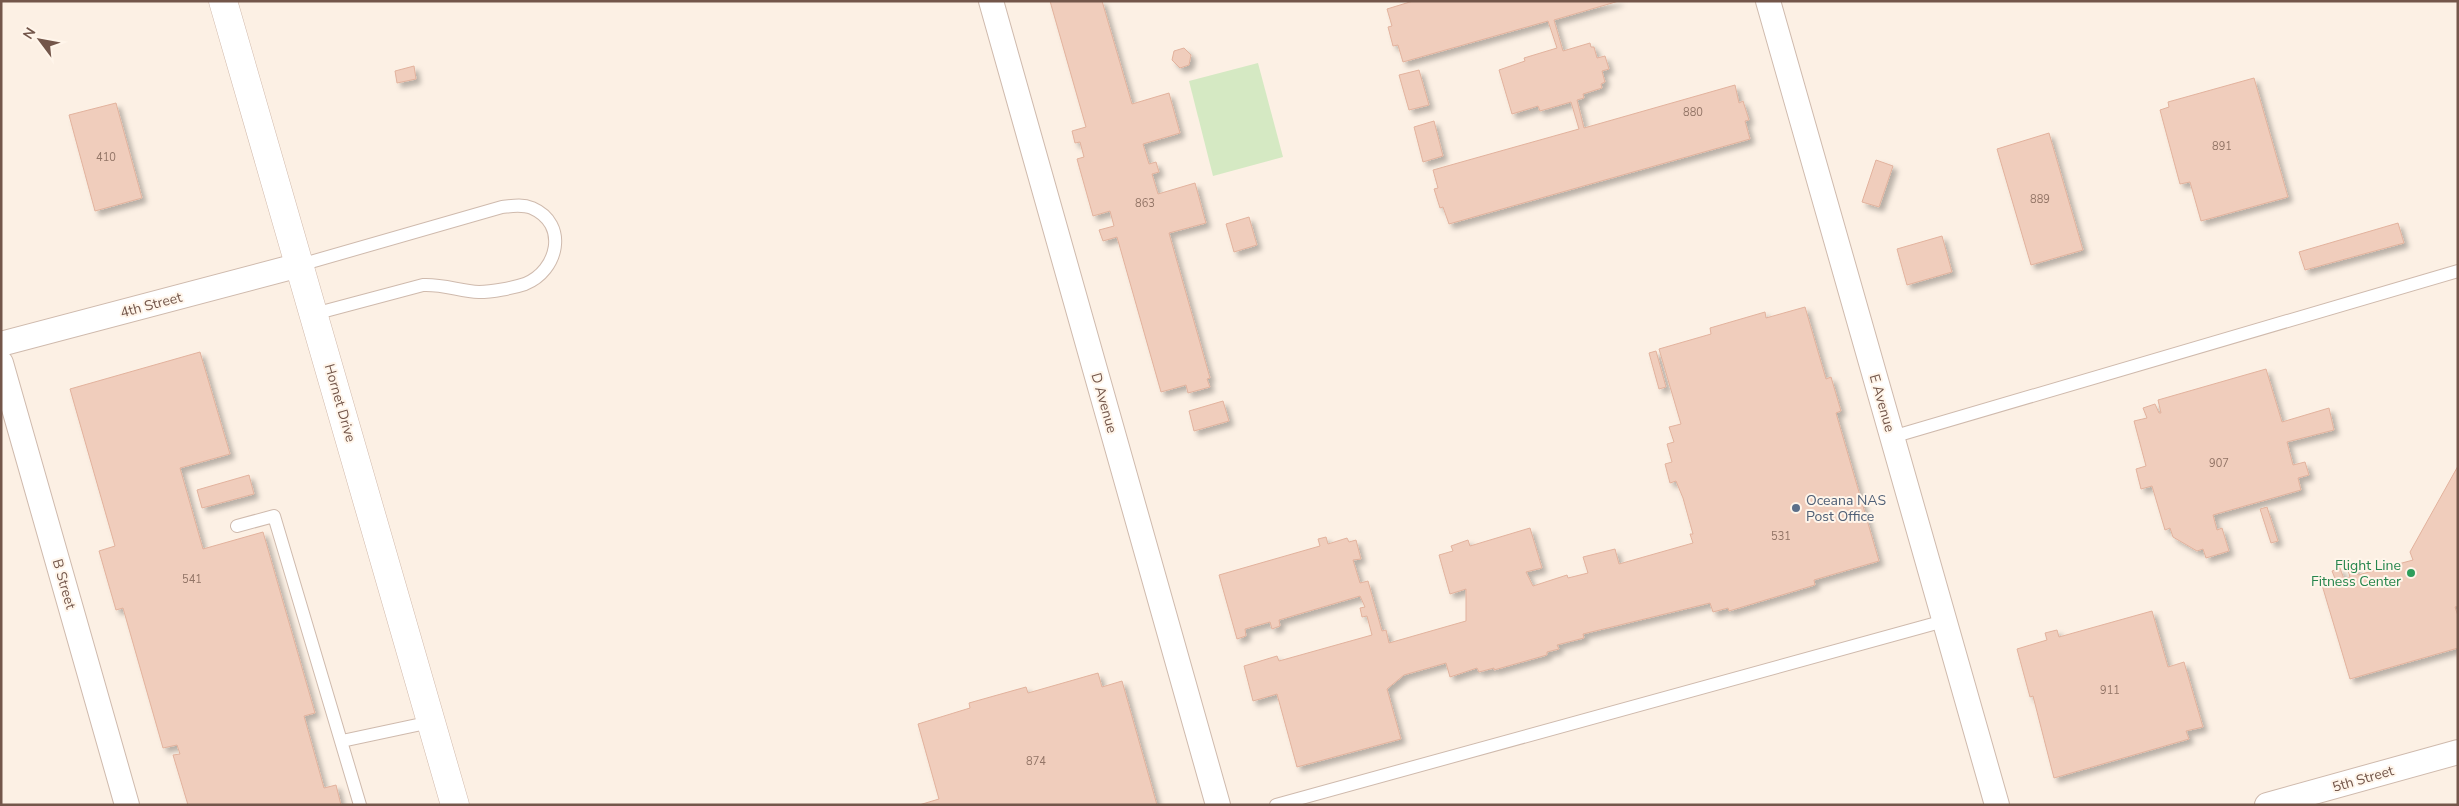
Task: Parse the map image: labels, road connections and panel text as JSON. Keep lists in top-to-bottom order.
{
  "streets": {
    "main road": ["Hornet Drive"],
    "street": [
      "4th Street",
      "D Avenue",
      "E Avenue",
      "B Street",
      "5th Street"
    ]
  },
  "crossings": [
    ["4th Street", "Hornet Drive"]
  ],
  "places": ["Oceana NAS Post Office", "Flight Line Fitness Center"],
  "house_numbers": [
    "880",
    "891",
    "410",
    "889",
    "863",
    "907",
    "531",
    "541",
    "911",
    "874"
  ],
  "north": "top left"
}
